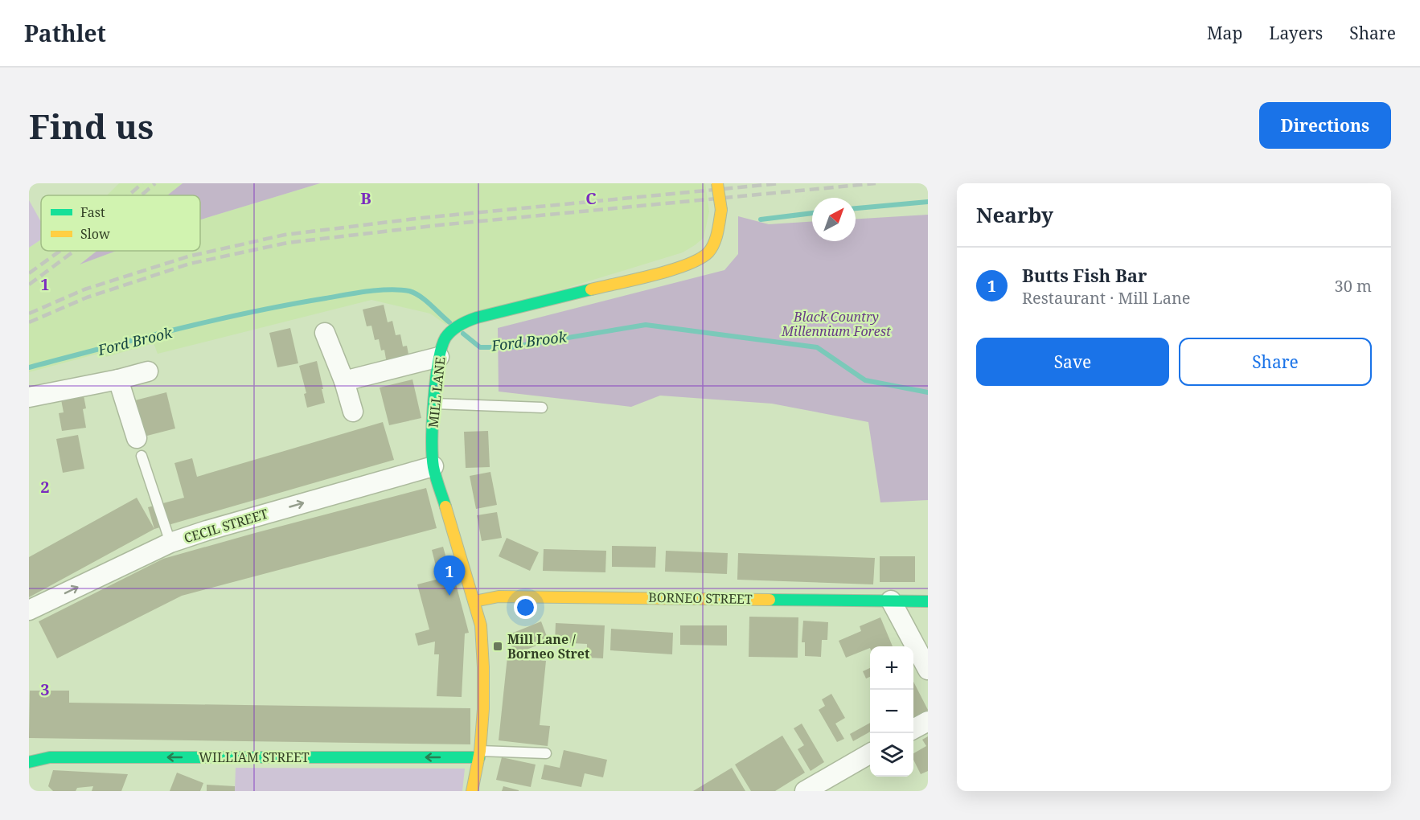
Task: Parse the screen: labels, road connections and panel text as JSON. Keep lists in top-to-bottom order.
{
  "streets": {
    "street": [
      "MILL LANE",
      "CECIL STREET",
      "BORNEO STREET",
      "WILLIAM STREET"
    ]
  },
  "crossings": [
    ["MILL LANE", "CECIL STREET"],
    ["MILL LANE", "BORNEO STREET"],
    ["MILL LANE", "WILLIAM STREET"]
  ],
  "one_way": ["CECIL STREET", "WILLIAM STREET"],
  "water": ["Ford Brook"],
  "parks": ["Black Country Millennium Forest"],
  "places": {
    "transit": ["Mill Lane / Borneo Stret"]
  },
  "legend": ["Fast", "Slow"],
  "north": "top right",
  "page": {
    "header": "Pathlet",
    "nav": ["Map", "Layers", "Share"],
    "buttons": [
      "Directions",
      ["Save", "Share"]
    ],
    "title": "Find us",
    "heading": "Nearby",
    "list": [
      {
        "mark": "1",
        "name": "Butts Fish Bar",
        "note": "Restaurant · Mill Lane",
        "value": "30 m"
      }
    ],
    "pins": "1",
    "map_buttons": ["+", "−"]
  },
  "grid": {
    "columns": ["B", "C"],
    "rows": ["1", "2", "3"]
  }
}
